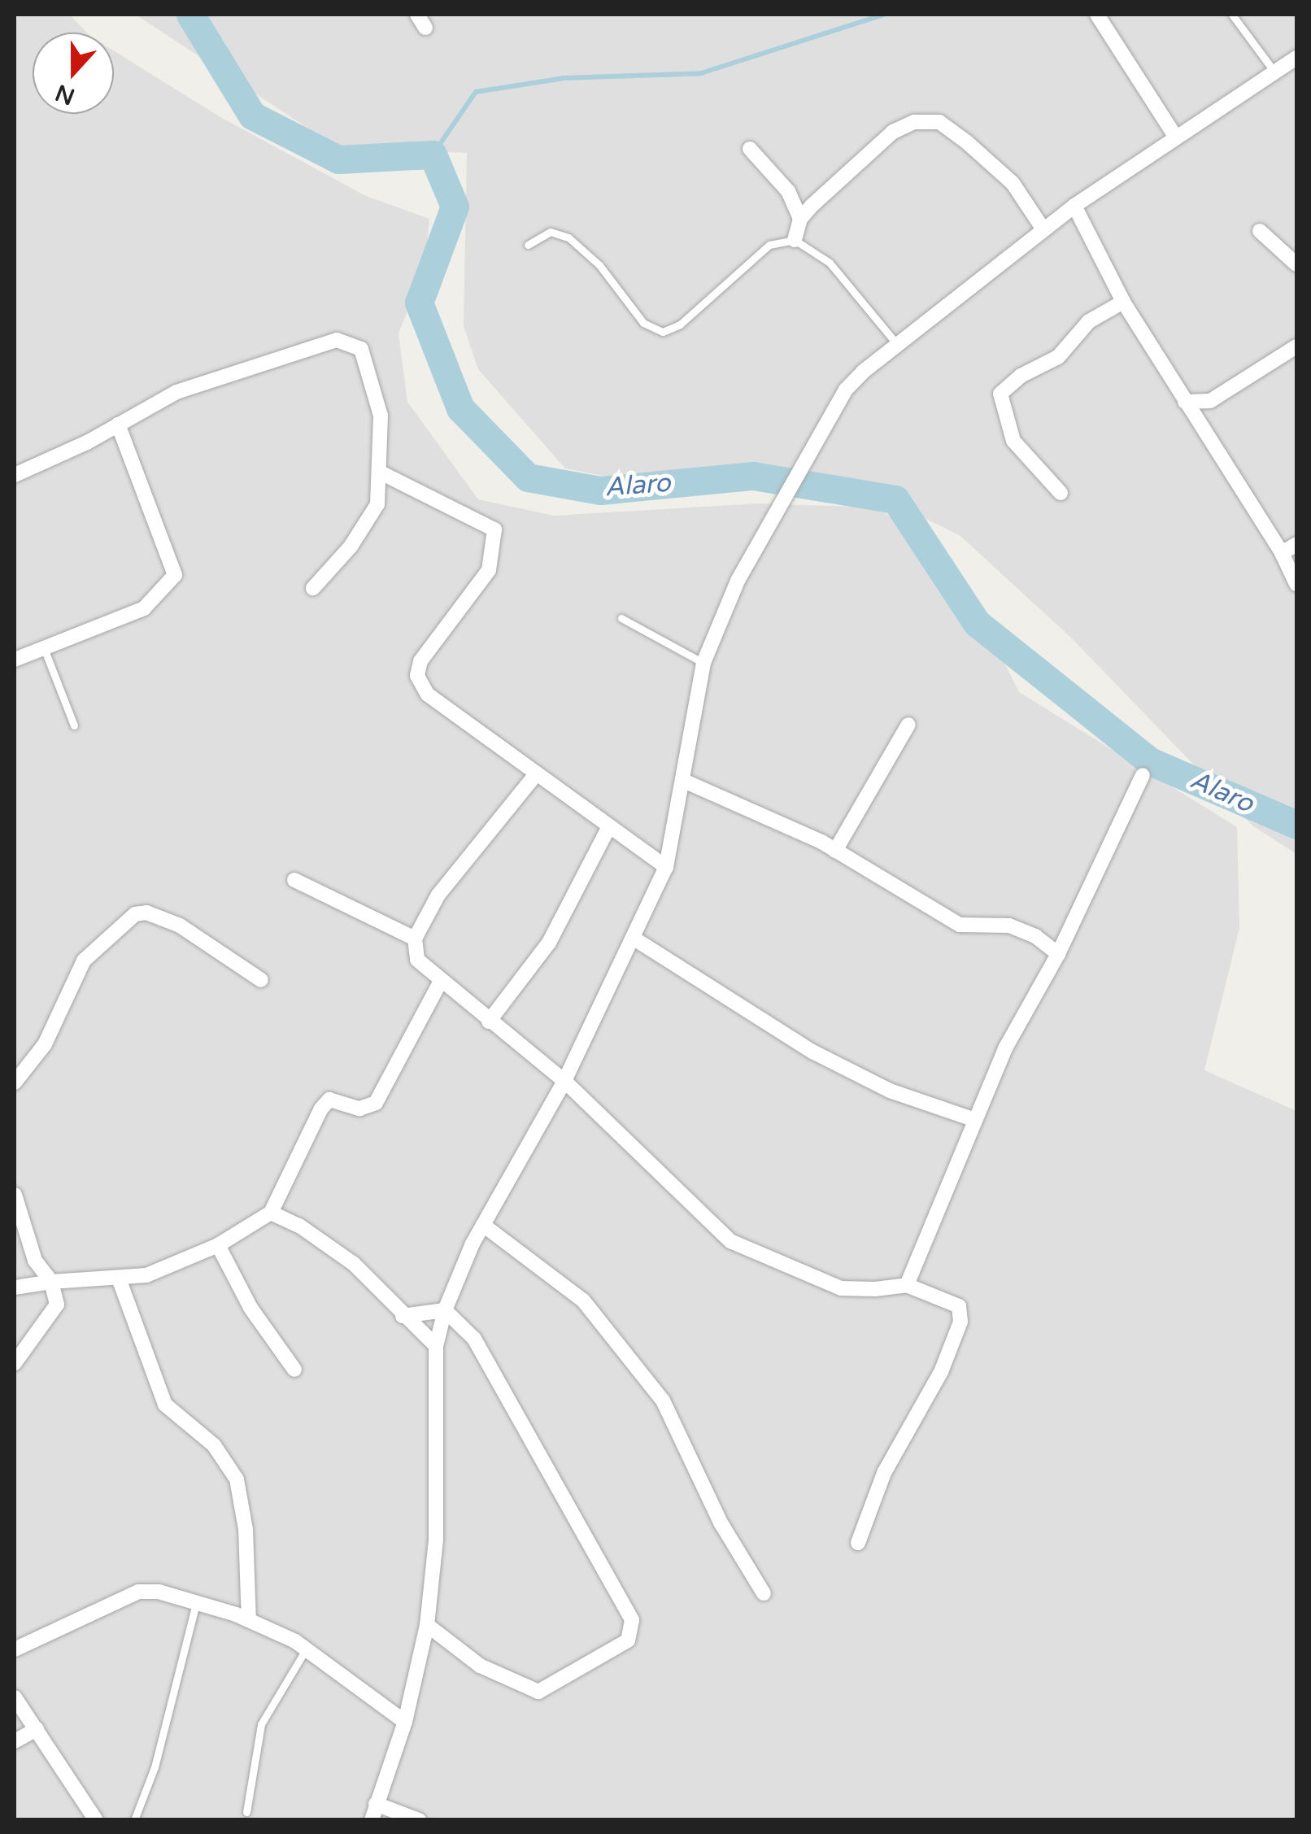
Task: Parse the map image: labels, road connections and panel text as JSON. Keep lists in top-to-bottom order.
{
  "water": ["Alaro"],
  "north": "bottom"
}
